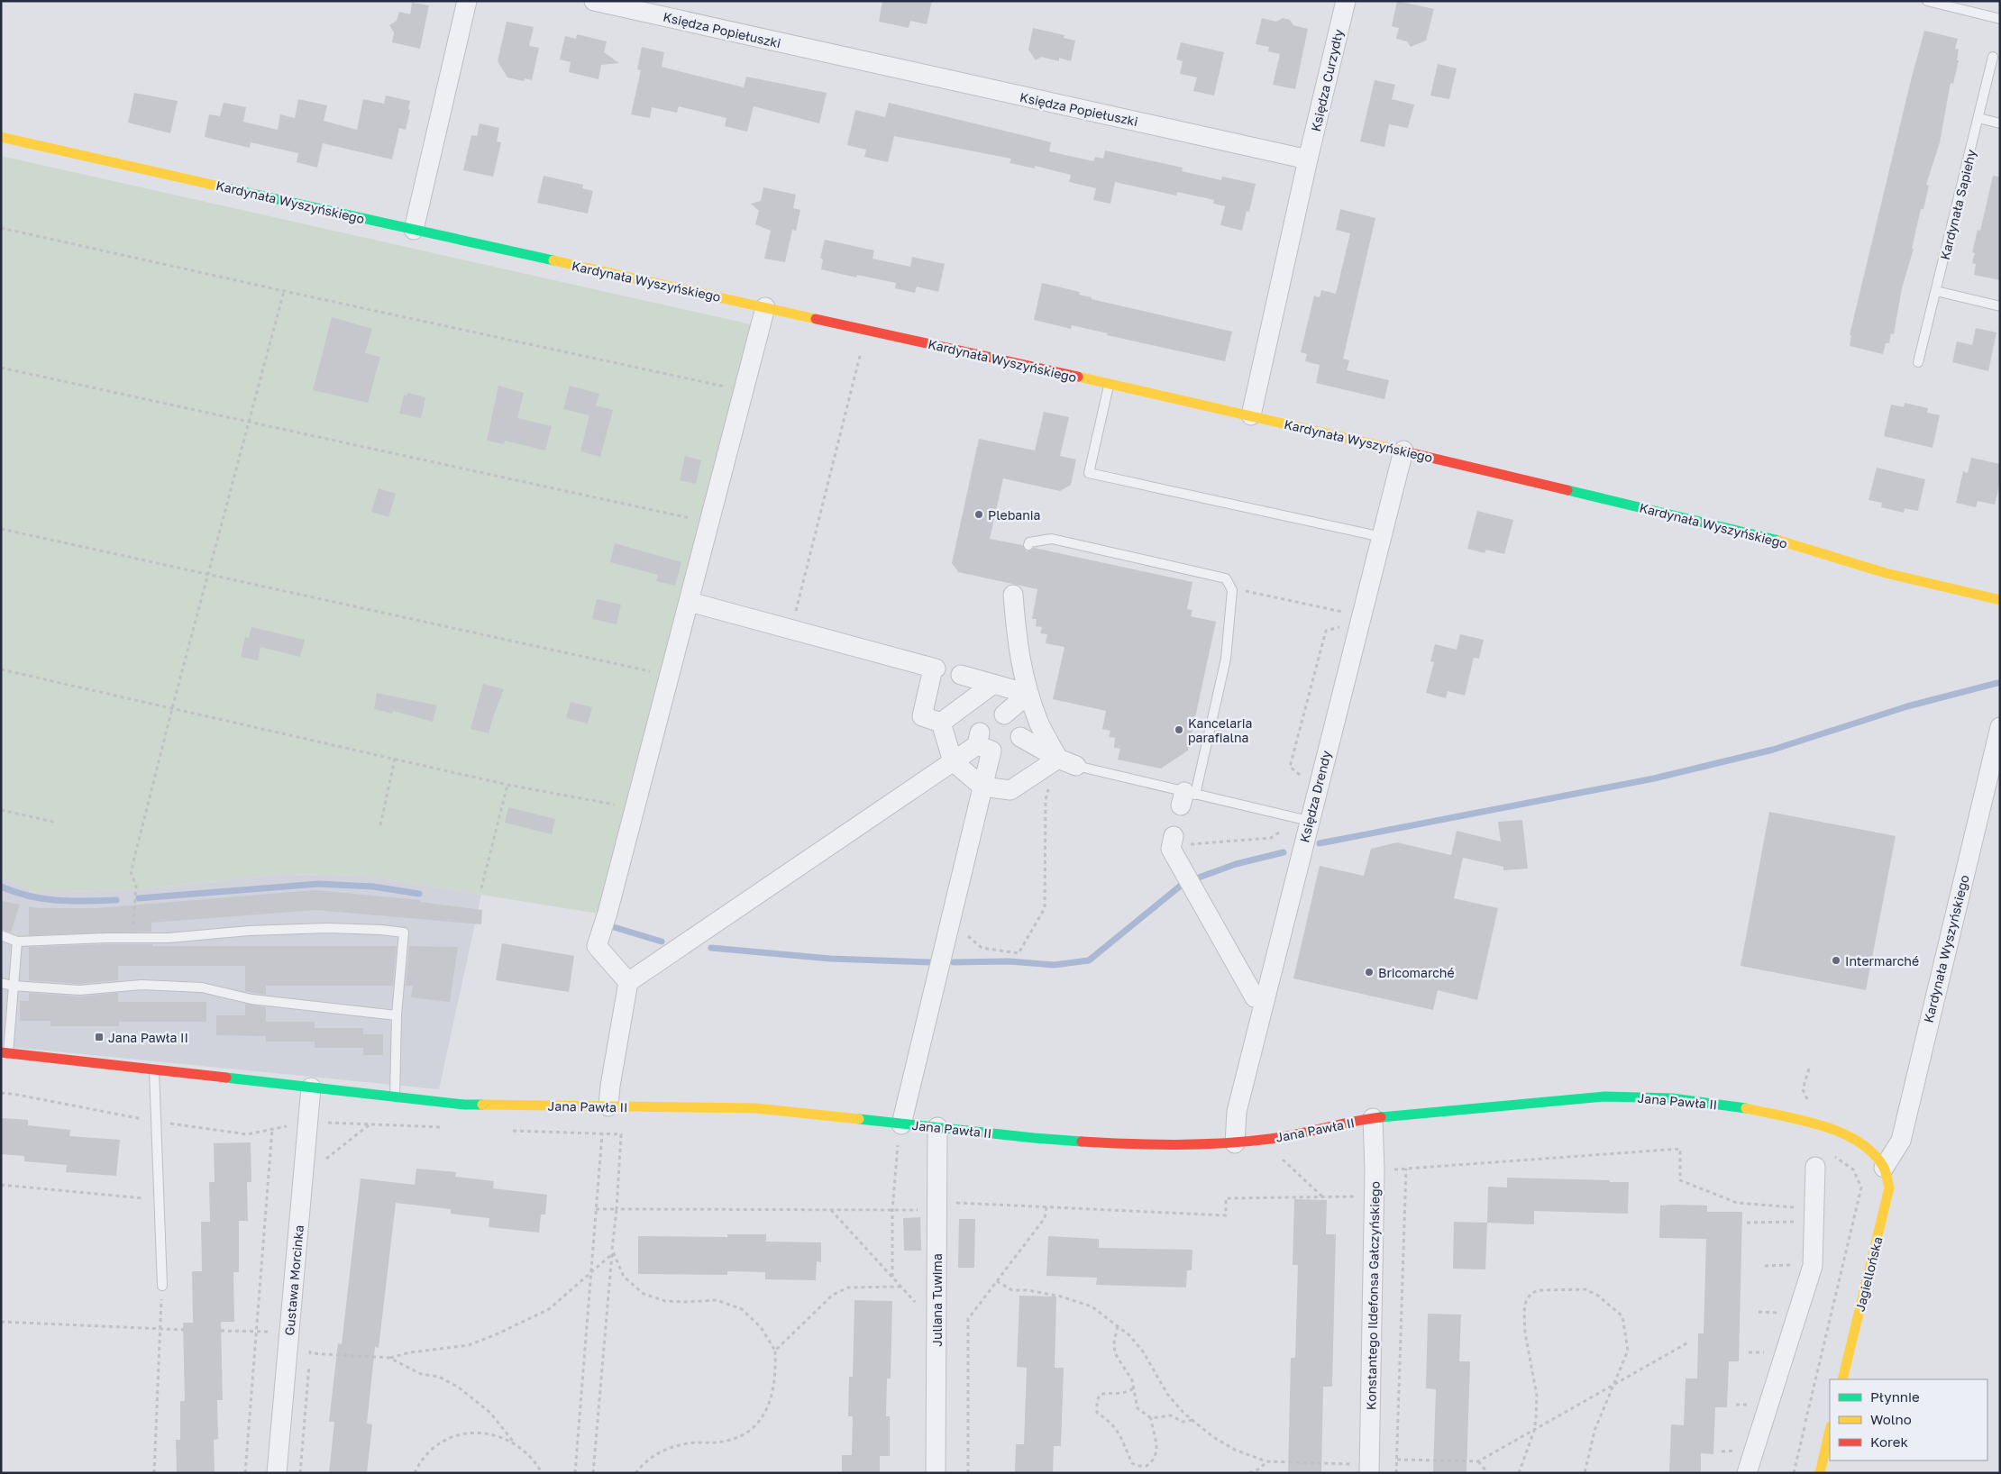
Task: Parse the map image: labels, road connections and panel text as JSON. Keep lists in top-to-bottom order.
{
  "streets": {
    "street": [
      "Księdza Popiełuszki",
      "Księdza Curzydły",
      "Kardynała Wyszyńskiego",
      "Księdza Drendy",
      "Jana Pawła II",
      "Jagiellońska",
      "Gustawa Morcinka",
      "Konstantego Ildefonsa Gałczyńskiego",
      "Juliana Tuwima"
    ],
    "lane": ["Kardynała Sapiehy"]
  },
  "crossings": [
    ["Księdza Popiełuszki", "Księdza Curzydły"],
    ["Kardynała Wyszyńskiego", "Księdza Drendy"],
    ["Kardynała Wyszyńskiego", "Jana Pawła II"],
    ["Kardynała Wyszyńskiego", "Jagiellońska"],
    ["Księdza Drendy", "Jana Pawła II"],
    ["Jana Pawła II", "Jagiellońska"],
    ["Jana Pawła II", "Gustawa Morcinka"],
    ["Jana Pawła II", "Konstantego Ildefonsa Gałczyńskiego"],
    ["Jana Pawła II", "Juliana Tuwima"]
  ],
  "places": {
    "other": [
      "Plebania",
      "Kancelaria parafialna",
      "Intermarché",
      "Bricomarché"
    ],
    "transit": ["Jana Pawła II"]
  },
  "legend": ["Płynnie", "Wolno", "Korek"]
}
